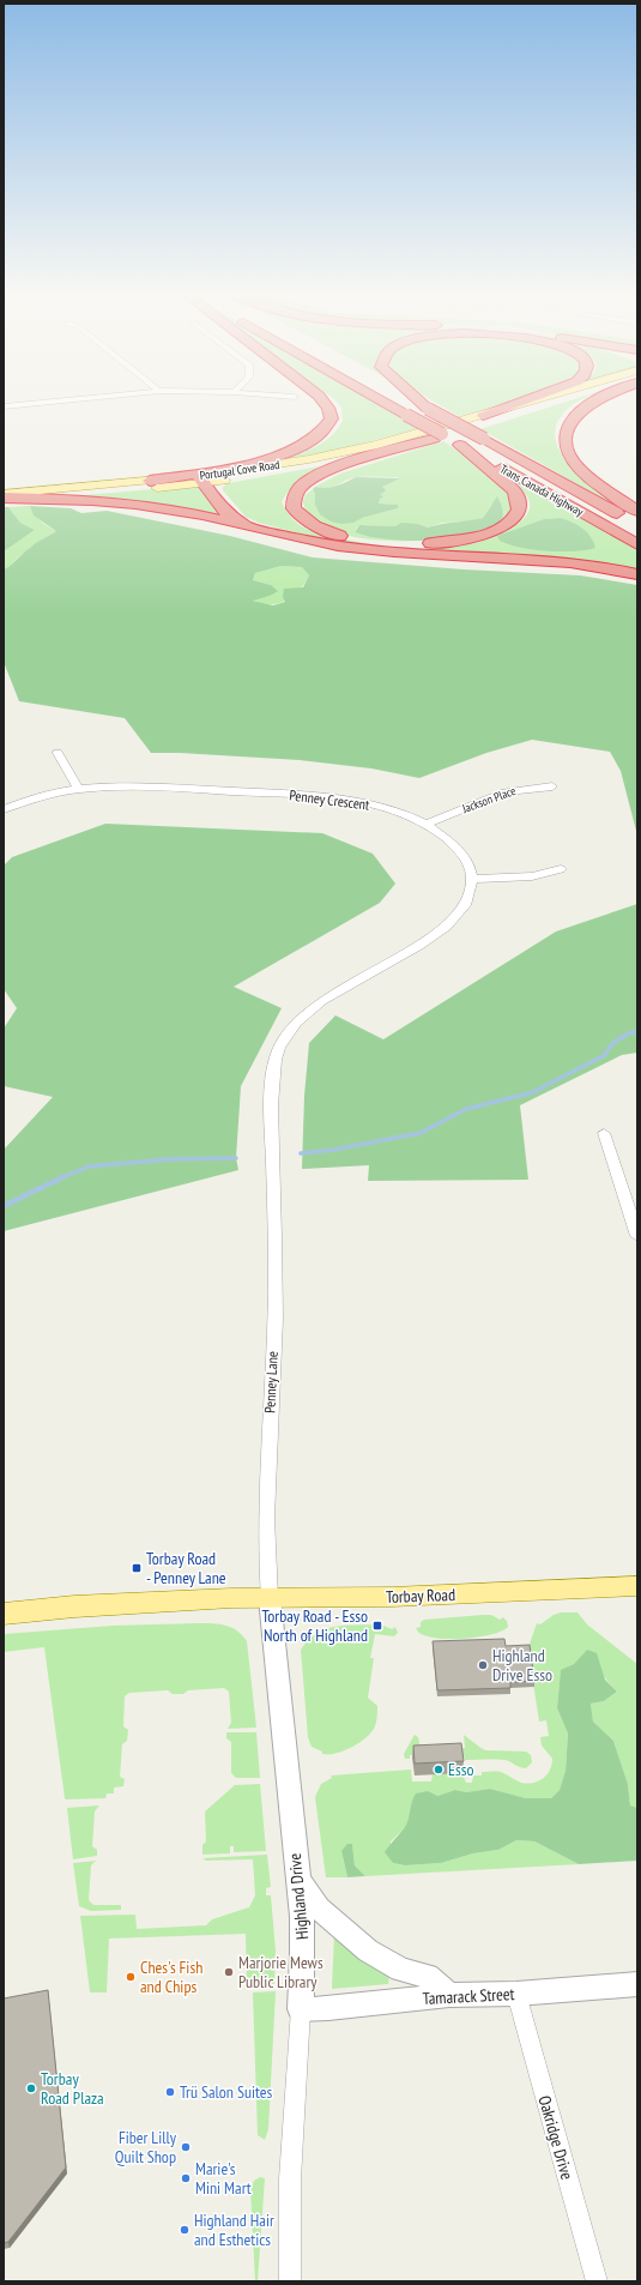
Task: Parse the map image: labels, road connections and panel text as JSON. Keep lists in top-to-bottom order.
{
  "streets": {
    "highway": ["Trans Canada Highway"],
    "main road": ["Portugal Cove Road", "Torbay Road"],
    "street": [
      "Penney Crescent",
      "Jackson Place",
      "Penney Lane",
      "Highland Drive",
      "Tamarack Street",
      "Oakridge Drive"
    ]
  },
  "crossings": [
    ["Penney Crescent", "Jackson Place"],
    ["Penney Crescent", "Penney Lane"],
    ["Penney Lane", "Torbay Road"],
    ["Penney Lane", "Highland Drive"],
    ["Torbay Road", "Highland Drive"],
    ["Highland Drive", "Tamarack Street"],
    ["Tamarack Street", "Oakridge Drive"]
  ],
  "places": {
    "transit": ["Torbay Road - Penney Lane", "Torbay Road - Esso North of Highland"],
    "other": [
      "Highland Drive Esso",
      "Esso",
      "Marjorie Mews Public Library",
      "Ches's Fish and Chips",
      "Torbay Road Plaza",
      "Trü Salon Suites",
      "Fiber Lilly Quilt Shop",
      "Marie's Mini Mart",
      "Highland Hair and Esthetics"
    ]
  }
}
